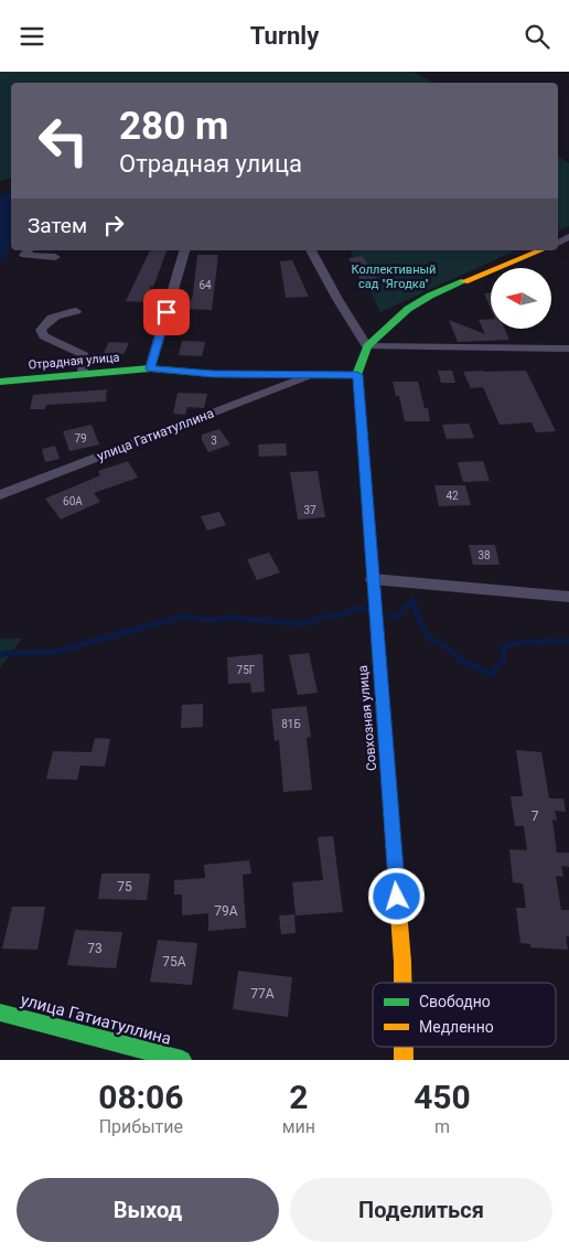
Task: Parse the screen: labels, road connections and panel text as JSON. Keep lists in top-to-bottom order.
{
  "streets": {
    "street": ["Отрадная улица", "улица Гатиатуллина", "Совхозная улица"]
  },
  "crossings": [
    ["Отрадная улица", "улица Гатиатуллина"],
    ["Отрадная улица", "Совхозная улица"]
  ],
  "parks": ["Коллективный сад \"Ягодка\""],
  "house_numbers": [
    "64",
    "79",
    "3",
    "42",
    "60А",
    "37",
    "38",
    "75Г",
    "81Б",
    "7",
    "75",
    "79А",
    "73",
    "75А",
    "77А"
  ],
  "legend": ["Свободно", "Медленно"],
  "north": "left",
  "page": {
    "header": "Turnly",
    "turn": ["280 m", "Отрадная улица"],
    "then": "Затем",
    "eta": [
      "08:06",
      "Прибытие",
      "2",
      "мин",
      "450",
      "m"
    ],
    "buttons": ["Выход", "Поделиться"]
  }
}
